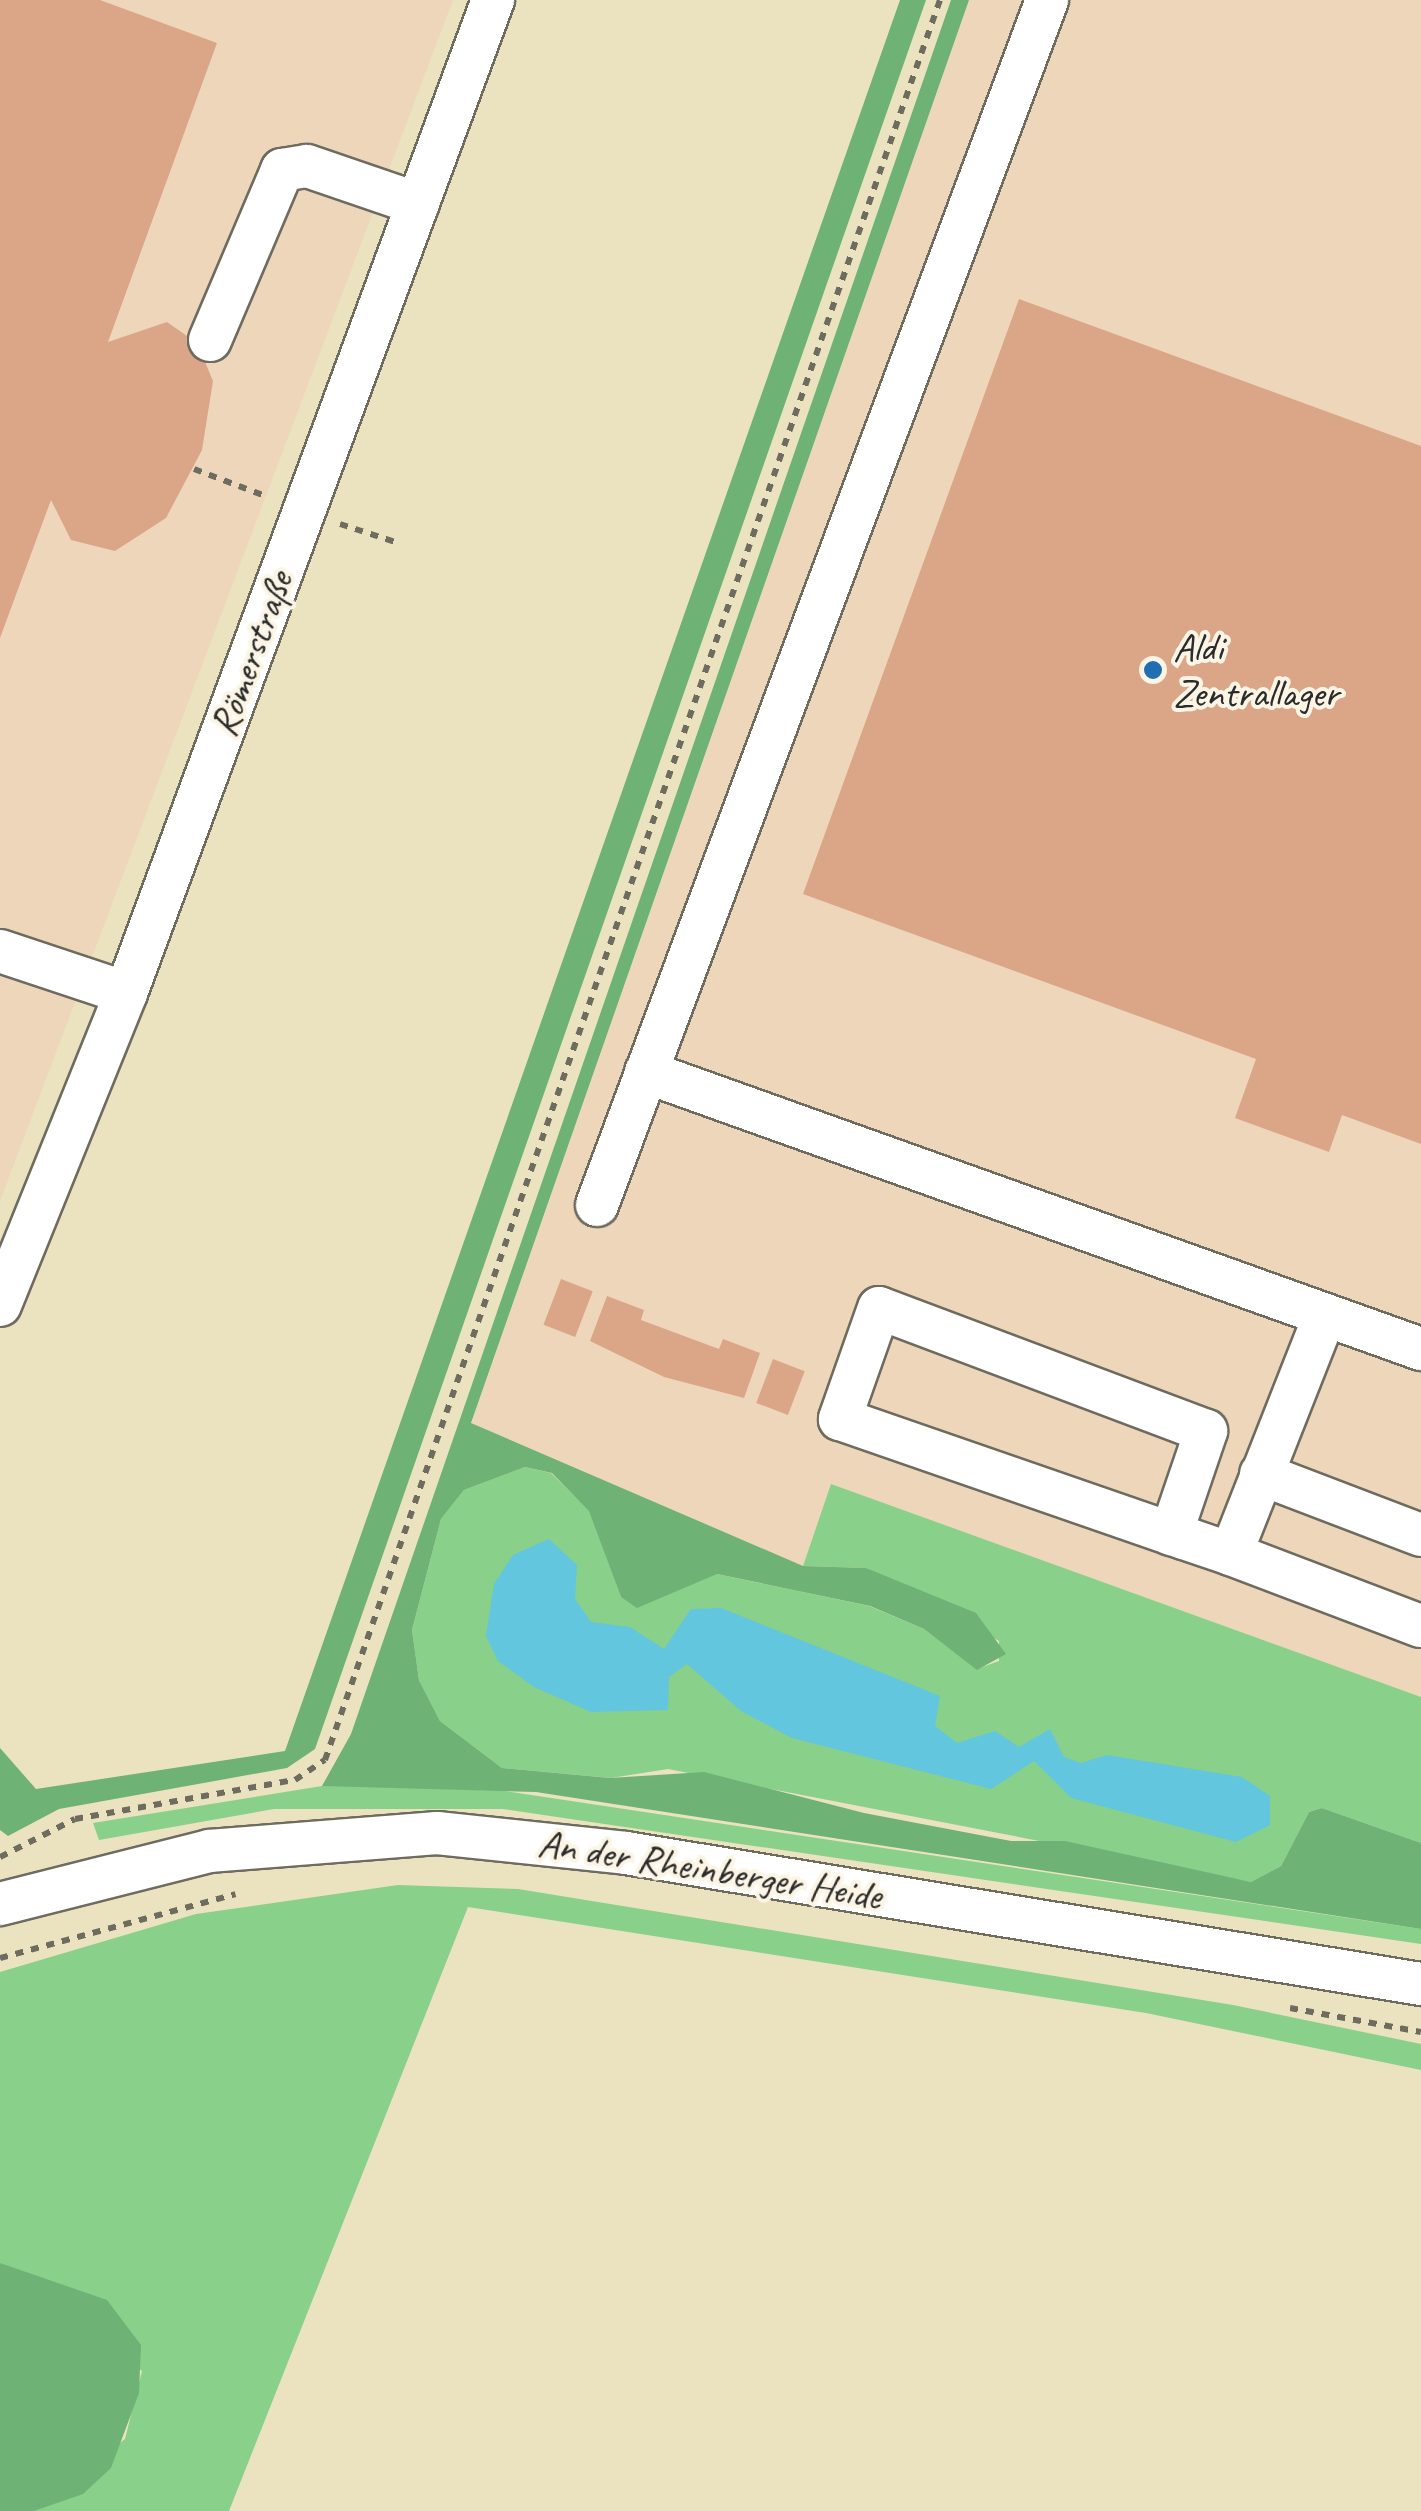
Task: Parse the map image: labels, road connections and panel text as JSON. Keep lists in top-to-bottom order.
{
  "streets": {
    "street": ["Römerstraße", "An der Rheinberger Heide"]
  },
  "places": ["Aldi Zentrallager"]
}
